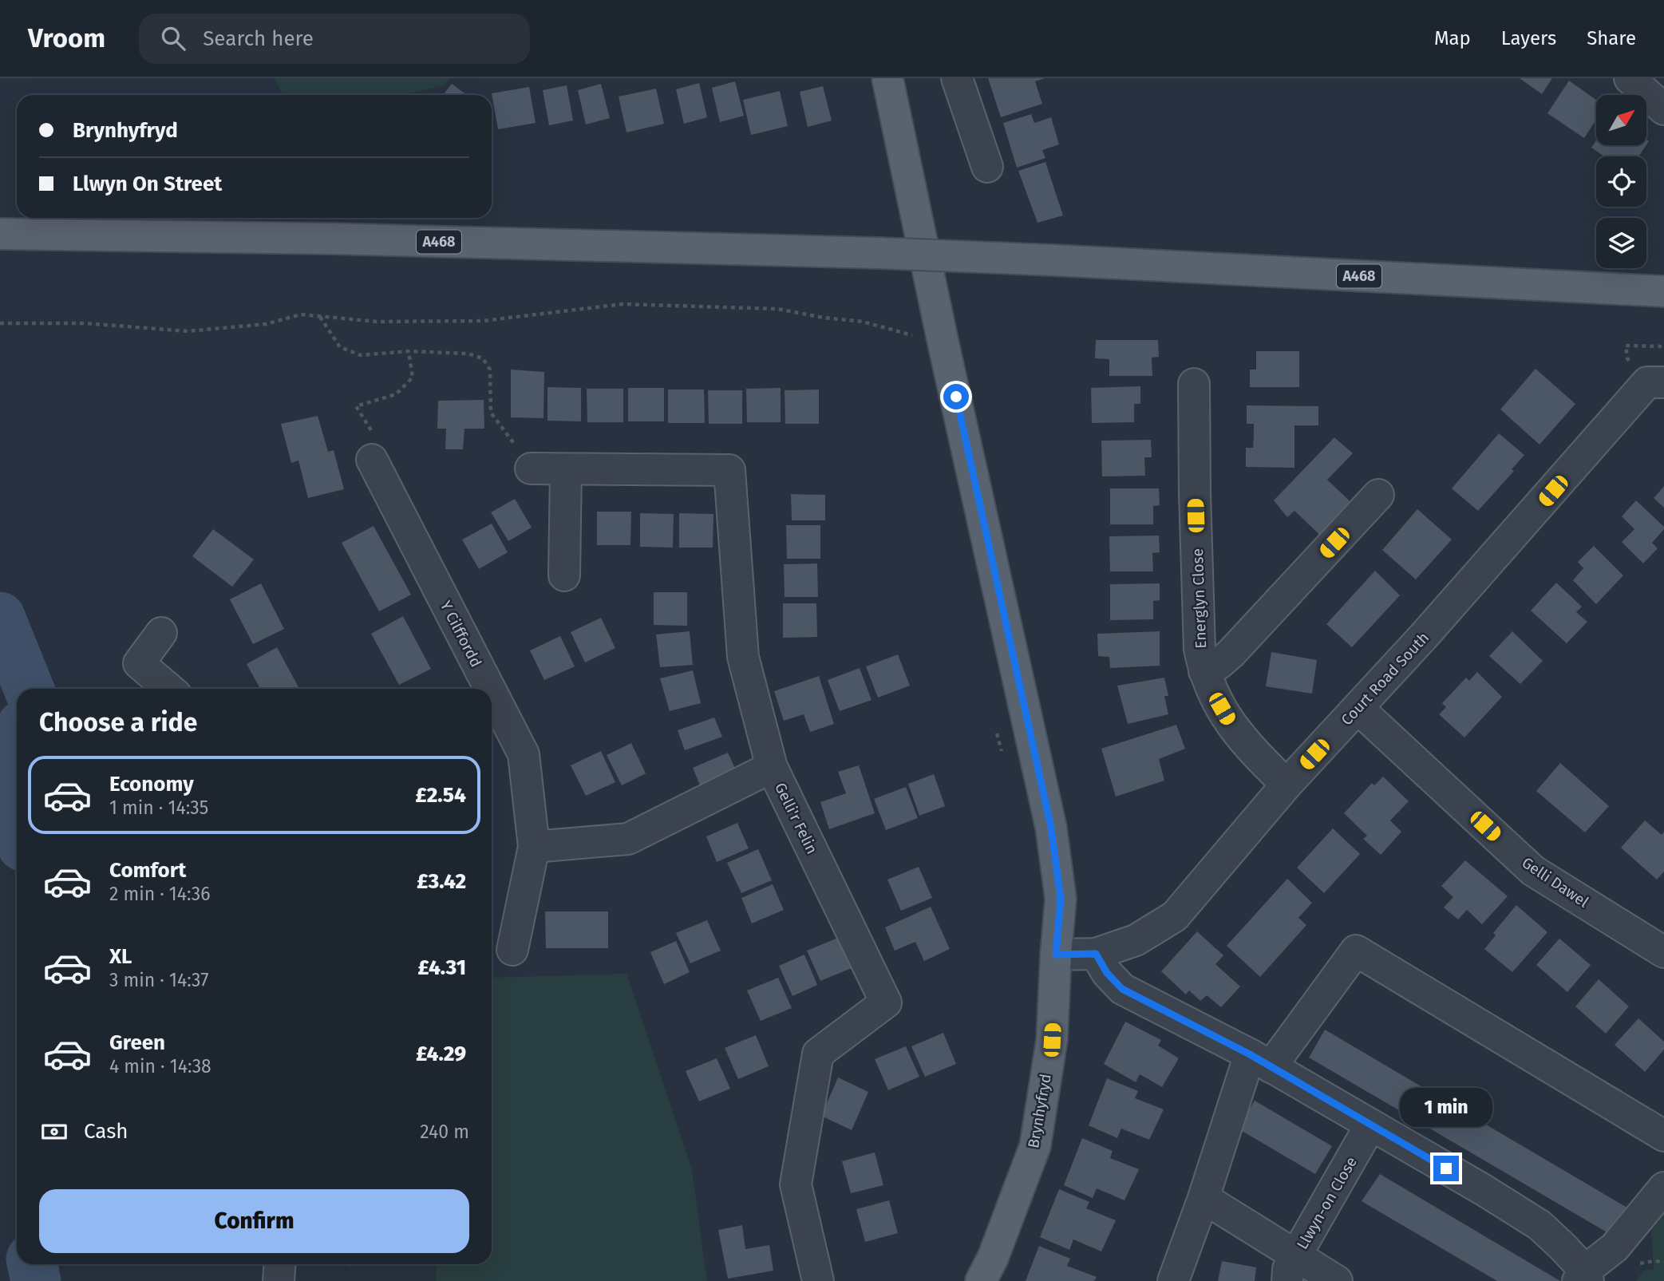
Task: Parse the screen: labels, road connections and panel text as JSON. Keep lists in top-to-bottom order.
{
  "streets": {
    "main road": ["A468", "Brynhyfryd"],
    "street": [
      "Energlyn Close",
      "Y Cilffordd",
      "Court Road South",
      "Gelli'r Felin",
      "Gelli Dawel",
      "Llwyn-on Close"
    ]
  },
  "crossings": [
    ["Energlyn Close", "Court Road South"],
    ["Court Road South", "Gelli Dawel"],
    ["Court Road South", "Brynhyfryd"]
  ],
  "north": "top right",
  "page": {
    "header": "Vroom",
    "search": "Search here",
    "nav": ["Map", "Layers", "Share"],
    "banner": ["Brynhyfryd", "Llwyn On Street"],
    "heading": "Choose a ride",
    "list": [
      {
        "name": "Economy",
        "note": "1 min · 14:35",
        "value": "£2.54"
      },
      {
        "name": "Comfort",
        "note": "2 min · 14:36",
        "value": "£3.42"
      },
      {
        "name": "XL",
        "note": "3 min · 14:37",
        "value": "£4.31"
      },
      {
        "name": "Green",
        "note": "4 min · 14:38",
        "value": "£4.29"
      }
    ],
    "bubble": "1 min",
    "pay": ["Cash", "240 m"],
    "buttons": "Confirm"
  }
}
